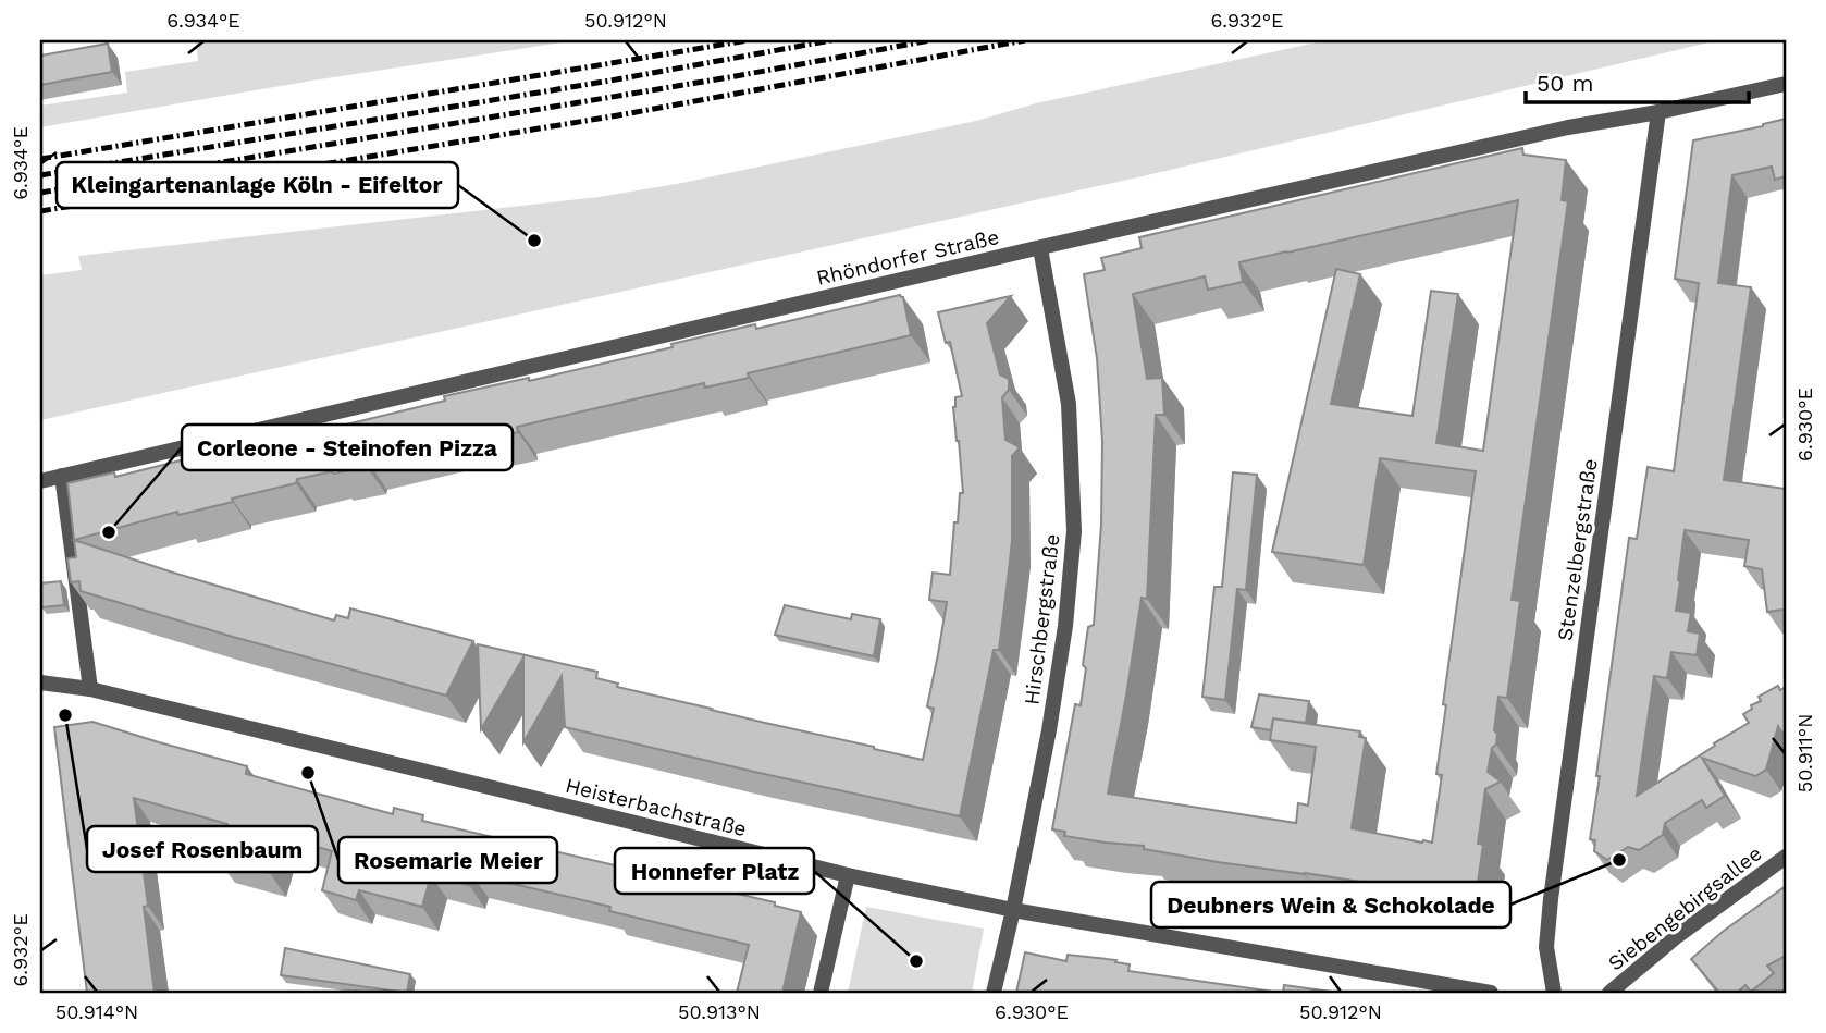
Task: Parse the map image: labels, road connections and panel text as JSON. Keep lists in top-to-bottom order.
{
  "streets": {
    "street": [
      "Rhöndorfer Straße",
      "Stenzelbergstraße",
      "Hirschbergstraße",
      "Heisterbachstraße",
      "Siebengebirgsallee"
    ]
  },
  "crossings": [
    ["Rhöndorfer Straße", "Stenzelbergstraße"],
    ["Rhöndorfer Straße", "Hirschbergstraße"],
    ["Hirschbergstraße", "Heisterbachstraße"]
  ],
  "places": [
    "Kleingartenanlage Köln - Eifeltor",
    "Corleone - Steinofen Pizza",
    "Josef Rosenbaum",
    "Rosemarie Meier",
    "Deubners Wein & Schokolade",
    "Honnefer Platz"
  ],
  "scale_bar": "50 m",
  "coordinates": [
    "6.934°E",
    "50.912°N",
    "6.932°E",
    "6.930°E",
    "50.911°N",
    "50.914°N",
    "50.913°N"
  ]
}
